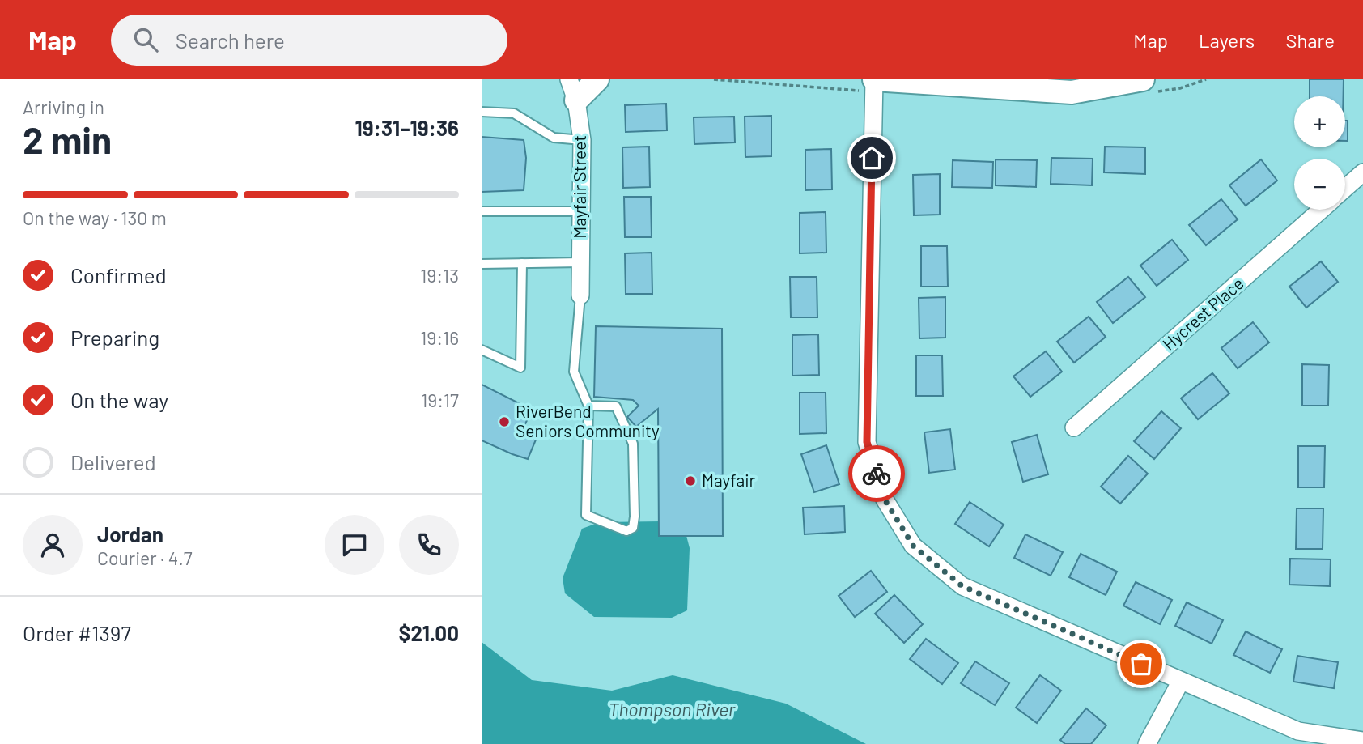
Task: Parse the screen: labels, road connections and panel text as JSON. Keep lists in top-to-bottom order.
{
  "streets": {
    "street": ["Mayfair Street", "Hycrest Place"]
  },
  "water": ["Thompson River"],
  "places": ["RiverBend Seniors Community", "Mayfair"],
  "page": {
    "header": "Map",
    "search": "Search here",
    "nav": ["Map", "Layers", "Share"],
    "heading": ["2 min", "Arriving in", "19:31–19:36"],
    "panel": [
      "Jordan",
      "Courier · 4.7",
      "Order #1397",
      "$21.00"
    ],
    "map_buttons": ["+", "−"],
    "bar": "On the way · 130 m",
    "list": [
      ["Confirmed", "19:13"],
      ["Preparing", "19:16"],
      ["On the way", "19:17"],
      "Delivered"
    ]
  }
}
